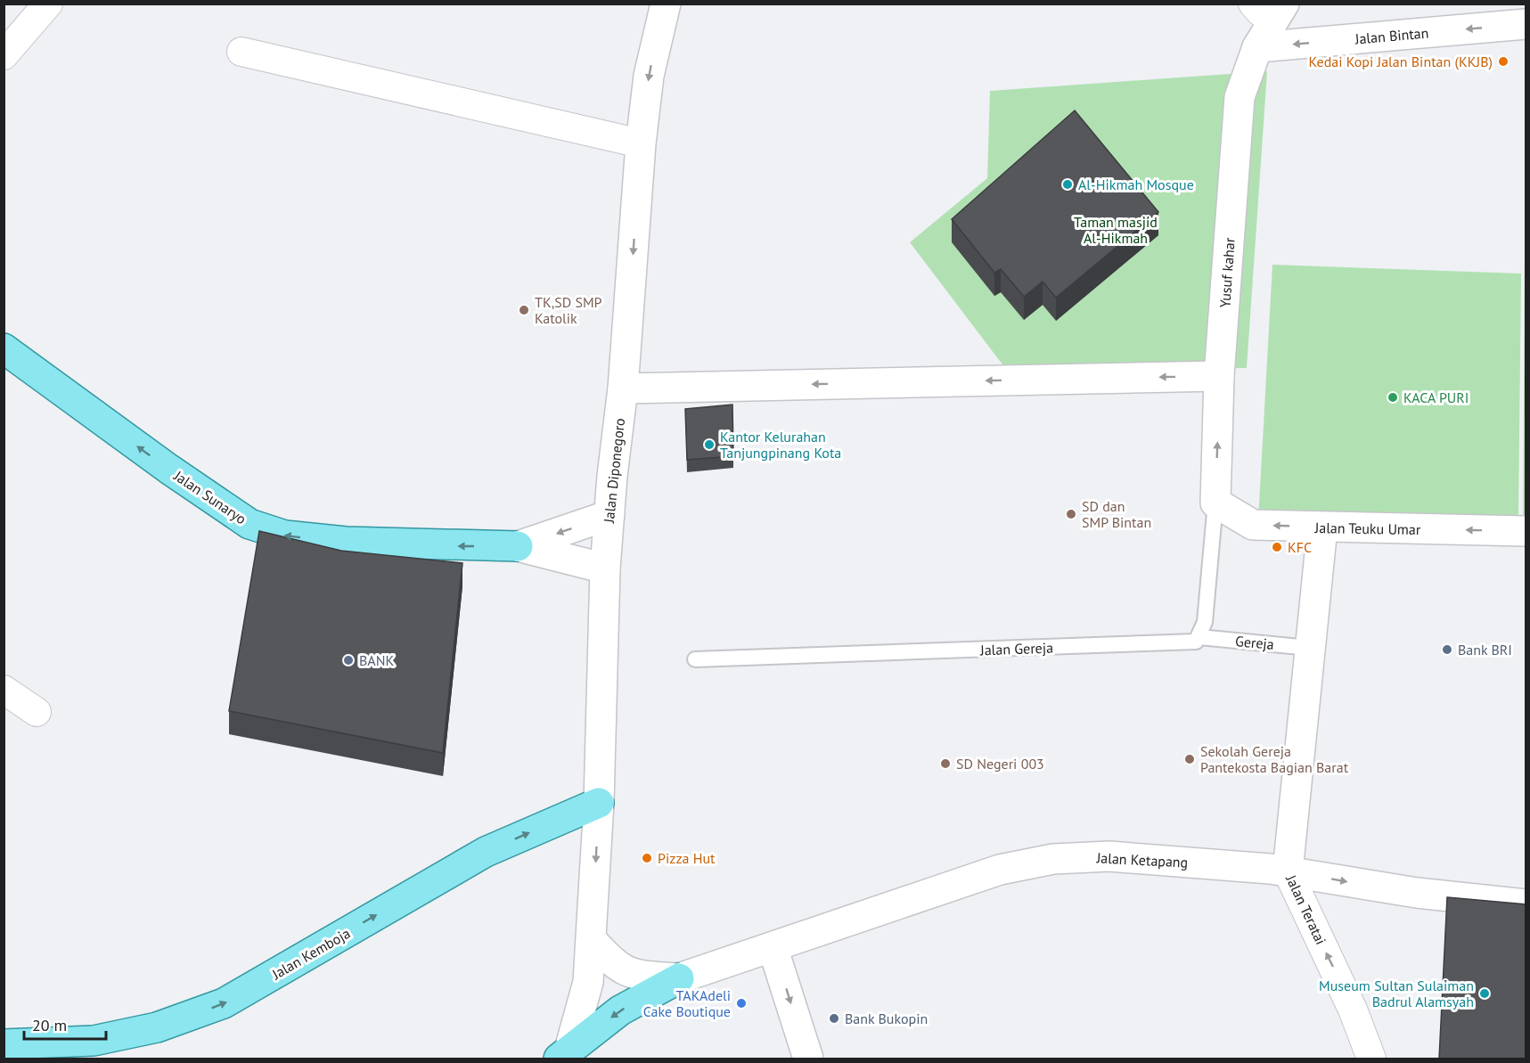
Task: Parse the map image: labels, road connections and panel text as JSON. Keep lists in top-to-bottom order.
{
  "streets": {
    "main road": [
      "Jalan Bintan",
      "Yusuf kahar",
      "Jalan Diponegoro",
      "Jalan Sunaryo",
      "Jalan Teuku Umar",
      "Jalan Ketapang",
      "Jalan Teratai",
      "Jalan Kemboja"
    ],
    "lane": ["Gereja", "Jalan Gereja"]
  },
  "crossings": [
    ["Jalan Bintan", "Yusuf kahar"],
    ["Yusuf kahar", "Jalan Teuku Umar"],
    ["Jalan Diponegoro", "Jalan Sunaryo"],
    ["Jalan Diponegoro", "Jalan Kemboja"],
    ["Jalan Teuku Umar", "Jalan Teratai"],
    ["Gereja", "Jalan Gereja"],
    ["Gereja", "Jalan Teratai"],
    ["Jalan Ketapang", "Jalan Teratai"]
  ],
  "one_way": [
    "Jalan Bintan",
    "Jalan Diponegoro",
    "Jalan Sunaryo",
    "Jalan Teuku Umar",
    "Jalan Teratai",
    "Jalan Kemboja"
  ],
  "parks": ["Taman masjid Al-Hikmah"],
  "places": [
    "Kedai Kopi Jalan Bintan (KKJB)",
    "Al-Hikmah Mosque",
    "TK,SD SMP Katolik",
    "KACA PURI",
    "Kantor Kelurahan Tanjungpinang Kota",
    "SD dan SMP Bintan",
    "KFC",
    "Bank BRI",
    "BANK",
    "Sekolah Gereja Pantekosta Bagian Barat",
    "SD Negeri 003",
    "Pizza Hut",
    "Museum Sultan Sulaiman Badrul Alamsyah",
    "TAKAdeli Cake Boutique",
    "Bank Bukopin"
  ],
  "scale_bar": "20 m"
}
